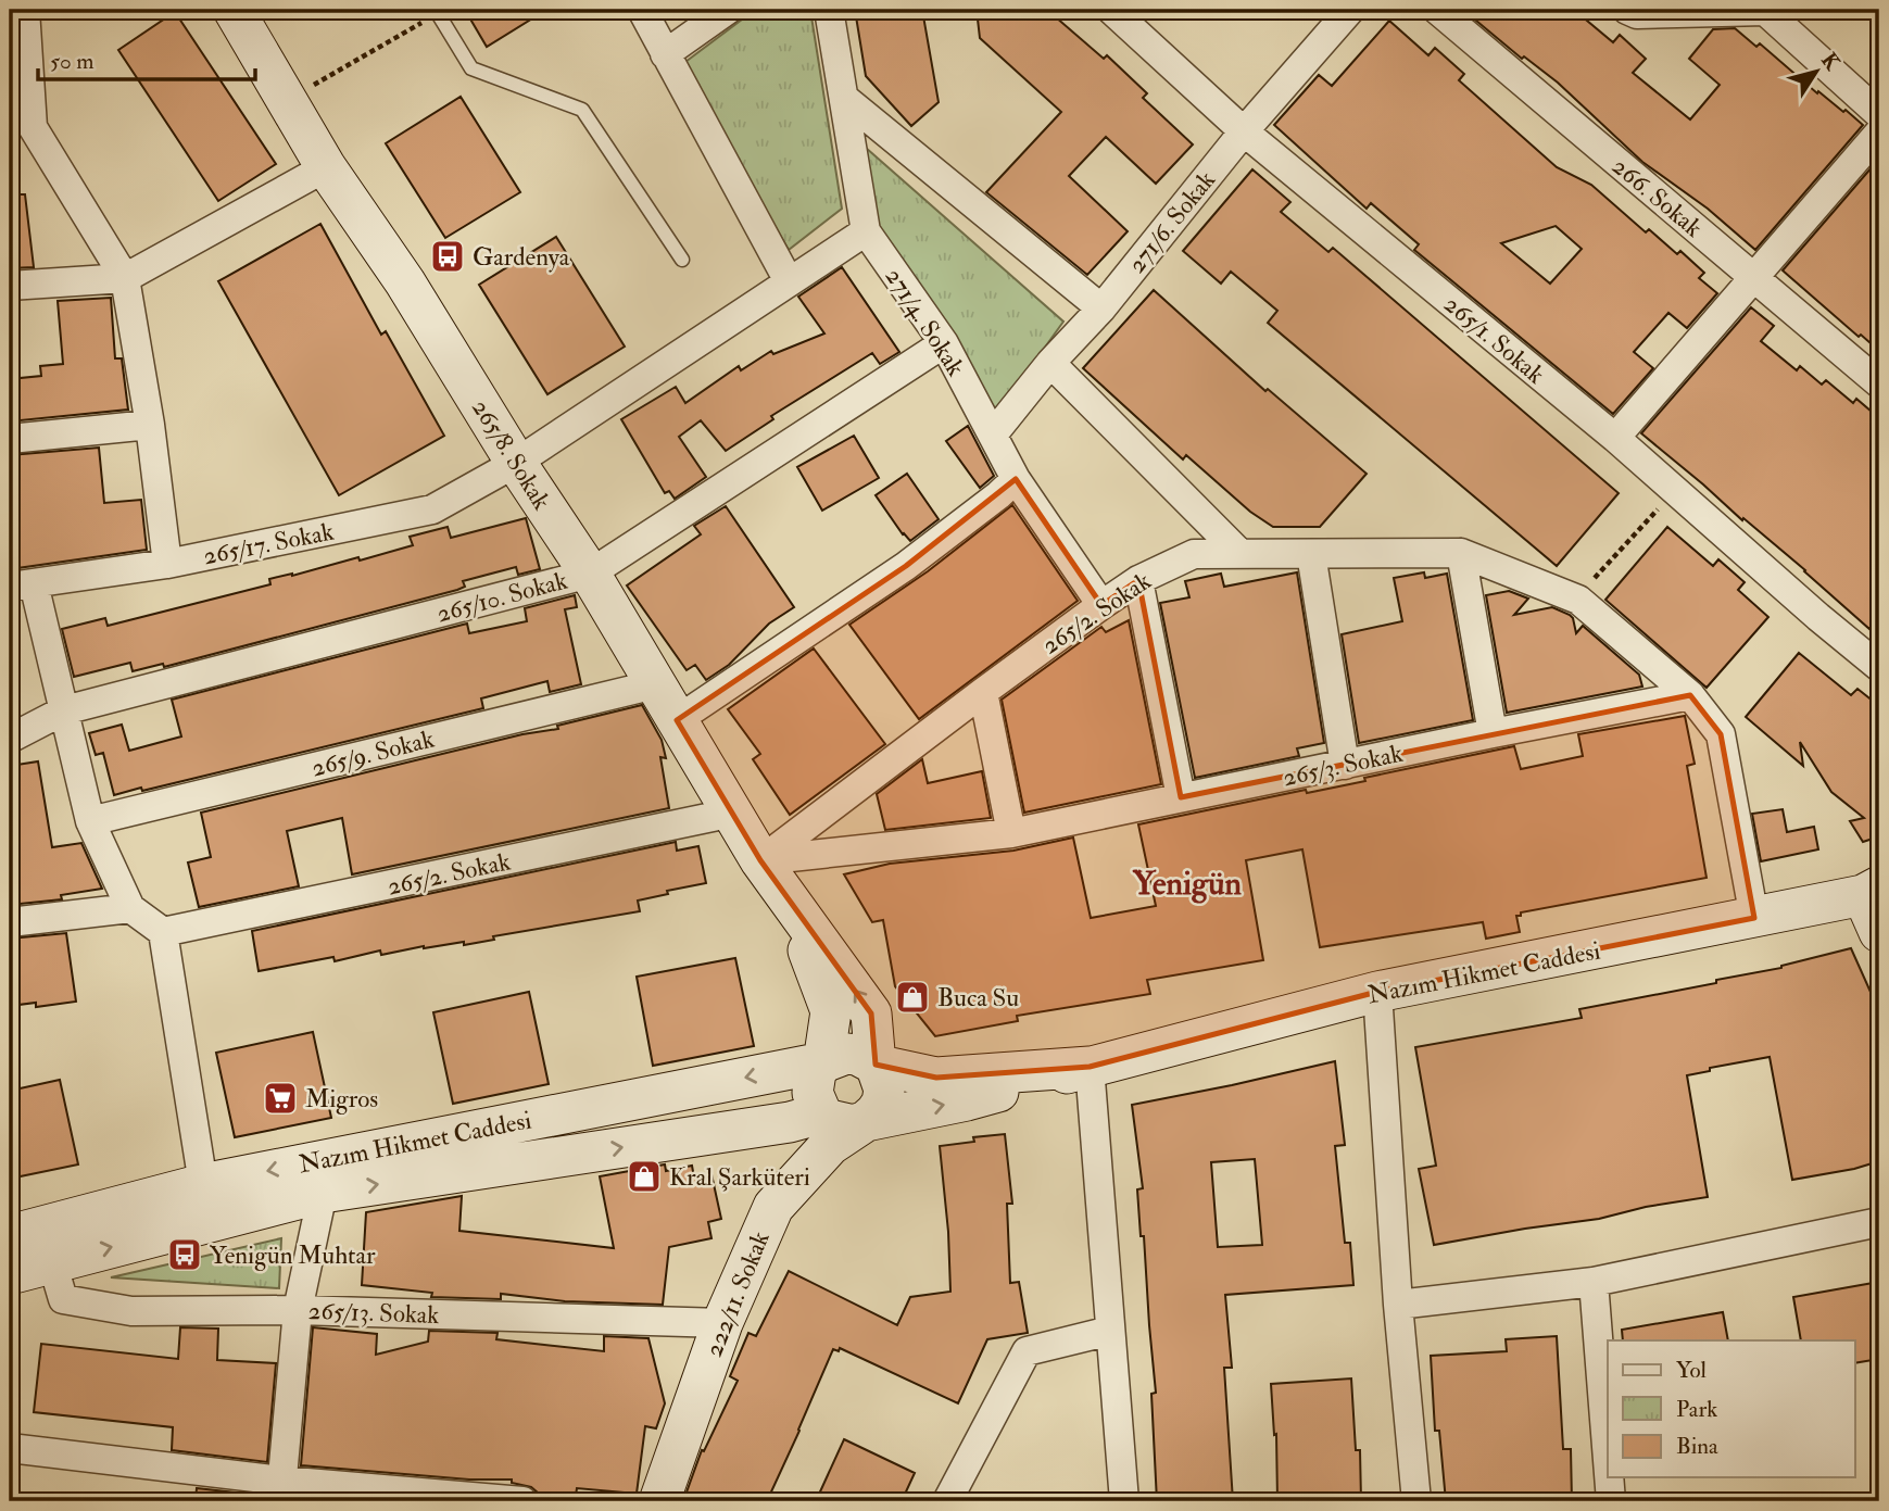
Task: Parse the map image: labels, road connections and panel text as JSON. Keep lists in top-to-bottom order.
{
  "streets": {
    "main road": ["265/8. Sokak", "Nazım Hikmet Caddesi", "222/11. Sokak"],
    "street": [
      "266. Sokak",
      "271/6. Sokak",
      "271/4. Sokak",
      "265/1. Sokak",
      "265/17. Sokak",
      "265/10. Sokak",
      "265/2. Sokak",
      "265/9. Sokak",
      "265/3. Sokak",
      "265/13. Sokak"
    ]
  },
  "crossings": [
    ["271/6. Sokak", "271/4. Sokak"],
    ["271/6. Sokak", "265/1. Sokak"],
    ["271/4. Sokak", "265/17. Sokak"],
    ["271/4. Sokak", "265/10. Sokak"],
    ["271/4. Sokak", "265/2. Sokak"],
    ["265/8. Sokak", "265/17. Sokak"],
    ["265/8. Sokak", "265/10. Sokak"],
    ["265/8. Sokak", "265/2. Sokak"],
    ["265/8. Sokak", "265/9. Sokak"],
    ["265/8. Sokak", "265/3. Sokak"],
    ["265/8. Sokak", "Nazım Hikmet Caddesi"],
    ["265/8. Sokak", "222/11. Sokak"],
    ["265/2. Sokak", "265/3. Sokak"],
    ["Nazım Hikmet Caddesi", "222/11. Sokak"],
    ["Nazım Hikmet Caddesi", "265/13. Sokak"],
    ["222/11. Sokak", "265/13. Sokak"]
  ],
  "districts": ["Yenigün"],
  "places": {
    "bus stop": ["Gardenya", "Yenigün Muhtar"],
    "shop": ["Buca Su", "Kral Şarküteri"],
    "supermarket": ["Migros"]
  },
  "legend": ["Yol", "Park", "Bina"],
  "scale_bar": "50 m",
  "north": "top right"
}
